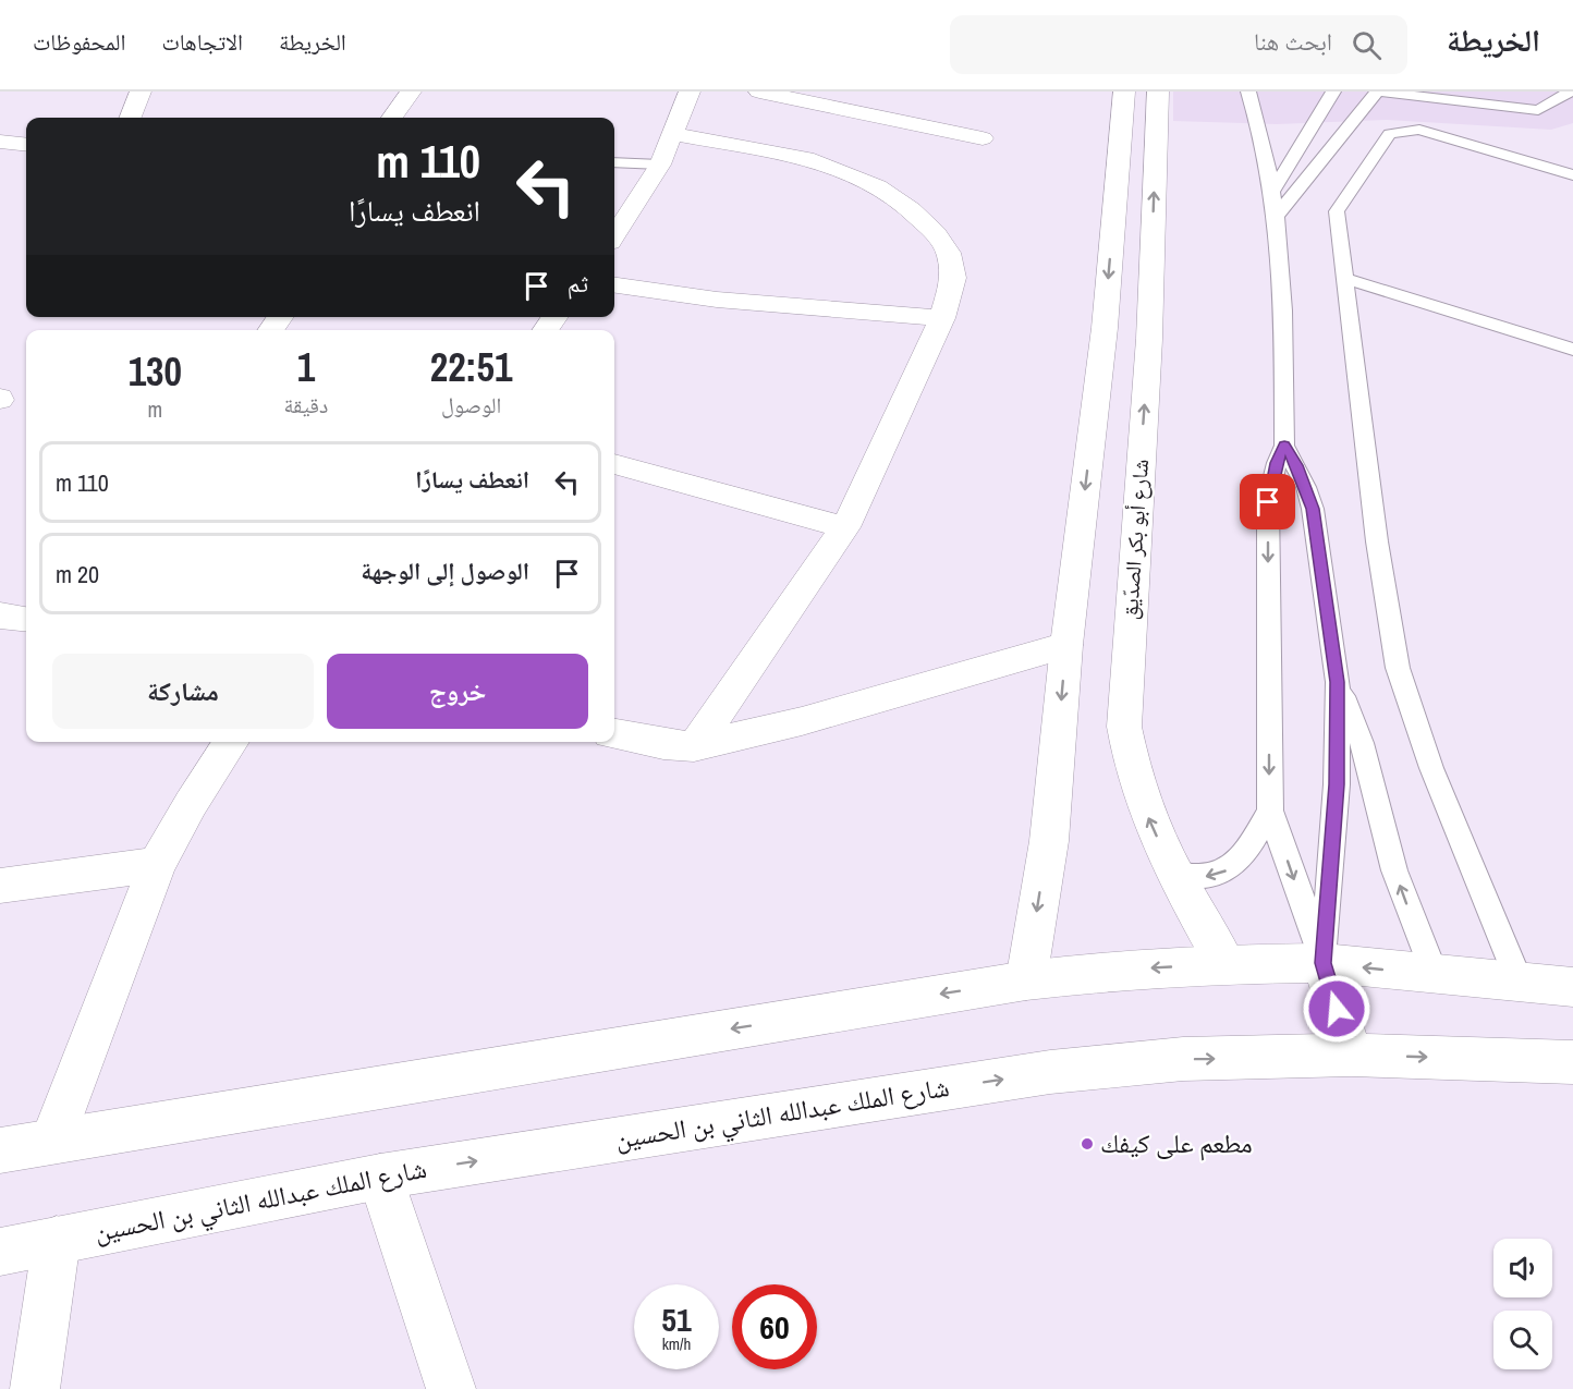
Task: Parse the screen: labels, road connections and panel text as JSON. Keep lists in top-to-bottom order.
{
  "streets": {
    "street": ["شارع أبو بكر الصدّيق", "شارع الملك عبدالله الثاني بن الحسين"]
  },
  "places": ["مطعم على كيفك"],
  "page": {
    "header": "الخريطة",
    "search": "ابحث هنا",
    "nav": ["الخريطة", "الاتجاهات", "المحفوظات"],
    "turn": ["110 m", "انعطف يسارًا"],
    "then": "ثم",
    "eta": [
      "22:51",
      "الوصول",
      "1",
      "دقيقة",
      "130",
      "m"
    ],
    "list": [
      {
        "name": "انعطف يسارًا",
        "value": "110 m"
      },
      {
        "name": "الوصول إلى الوجهة",
        "value": "20 m"
      }
    ],
    "buttons": ["خروج", "مشاركة"],
    "speed": "51 km/h",
    "limit": "60"
  }
}
